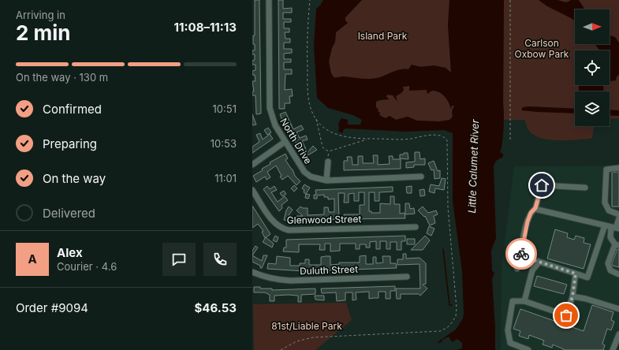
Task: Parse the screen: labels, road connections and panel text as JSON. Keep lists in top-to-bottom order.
{
  "streets": {
    "street": ["North Drive", "Glenwood Street", "Duluth Street"]
  },
  "water": ["Little Calumet River"],
  "parks": ["Island Park", "Carlson Oxbow Park", "81st/Liable Park"],
  "north": "right",
  "page": {
    "heading": ["2 min", "Arriving in", "11:08–11:13"],
    "panel": [
      "Alex",
      "Courier · 4.6",
      "Order #9094",
      "$46.53"
    ],
    "bar": "On the way · 130 m",
    "list": [
      ["Confirmed", "10:51"],
      ["Preparing", "10:53"],
      ["On the way", "11:01"],
      "Delivered"
    ],
    "round": "A"
  }
}
